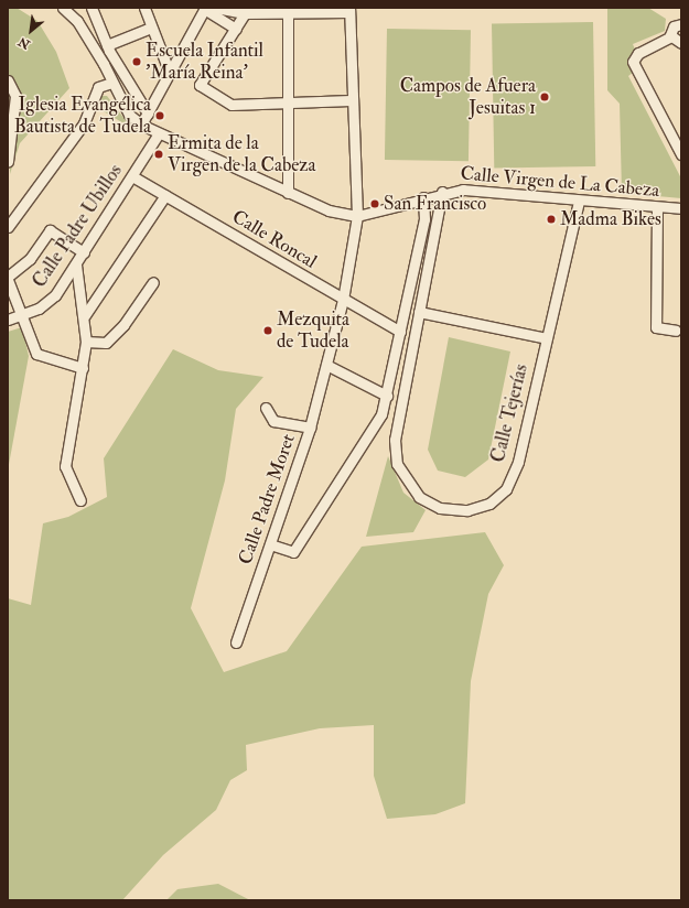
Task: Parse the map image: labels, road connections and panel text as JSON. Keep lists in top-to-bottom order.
{
  "streets": {
    "street": [
      "Calle Virgen de La Cabeza",
      "Calle Padre Ubillos",
      "Calle Roncal",
      "Calle Tejerías",
      "Calle Padre Moret"
    ]
  },
  "crossings": [
    ["Calle Virgen de La Cabeza", "Calle Padre Ubillos"],
    ["Calle Virgen de La Cabeza", "Calle Tejerías"],
    ["Calle Virgen de La Cabeza", "Calle Padre Moret"],
    ["Calle Padre Ubillos", "Calle Roncal"],
    ["Calle Roncal", "Calle Padre Moret"]
  ],
  "places": [
    "Escuela Infantil 'María Reina'",
    "Campos de Afuera Jesuitas 1",
    "Iglesia Evangélica Bautista de Tudela",
    "Ermita de la Virgen de la Cabeza",
    "San Francisco",
    "Madma Bikes",
    "Mezquita de Tudela"
  ],
  "north": "bottom left"
}
